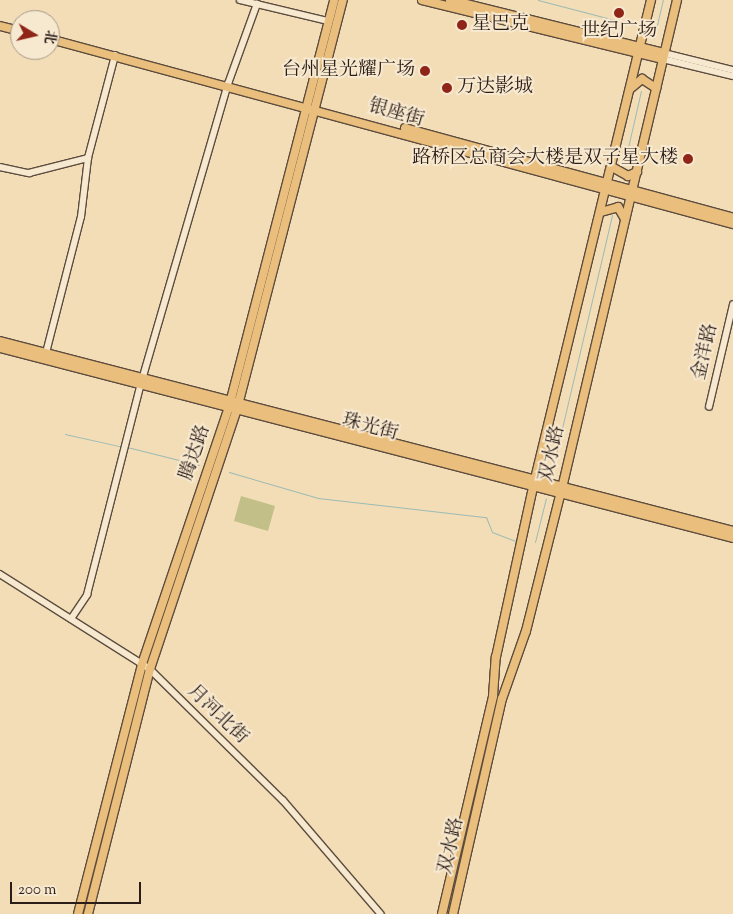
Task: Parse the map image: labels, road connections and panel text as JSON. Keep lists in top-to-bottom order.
{
  "streets": {
    "main road": [
      "银座街",
      "珠光街",
      "腾达路",
      "双水路"
    ],
    "street": ["金洋路", "月河北街"]
  },
  "crossings": [
    ["银座街", "腾达路"],
    ["银座街", "双水路"],
    ["珠光街", "腾达路"],
    ["珠光街", "双水路"],
    ["腾达路", "月河北街"]
  ],
  "places": [
    "世纪广场",
    "星巴克",
    "台州星光耀广场",
    "万达影城",
    "路桥区总商会大楼是双子星大楼"
  ],
  "scale_bar": "200 m",
  "north": "right"
}
